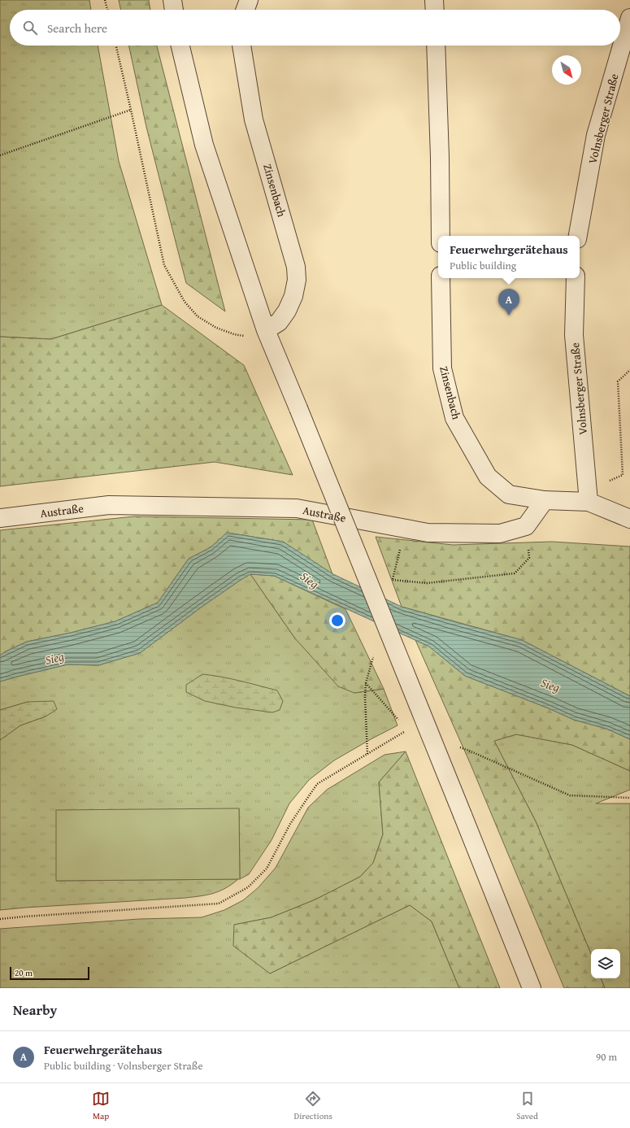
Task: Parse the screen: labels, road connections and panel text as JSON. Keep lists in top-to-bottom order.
{
  "streets": {
    "street": ["Volnsberger Straße", "Zinsenbach", "Austraße"]
  },
  "water": ["Sieg"],
  "scale_bar": "20 m",
  "north": "bottom right",
  "page": {
    "search": "Search here",
    "popup": ["Feuerwehrgerätehaus", "Public building"],
    "pins": "A",
    "scale": "20 m",
    "heading": "Nearby",
    "list": [
      {
        "mark": "A",
        "name": "Feuerwehrgerätehaus",
        "note": "Public building · Volnsberger Straße",
        "value": "90 m"
      }
    ],
    "nav": ["Map", "Directions", "Saved"]
  }
}
